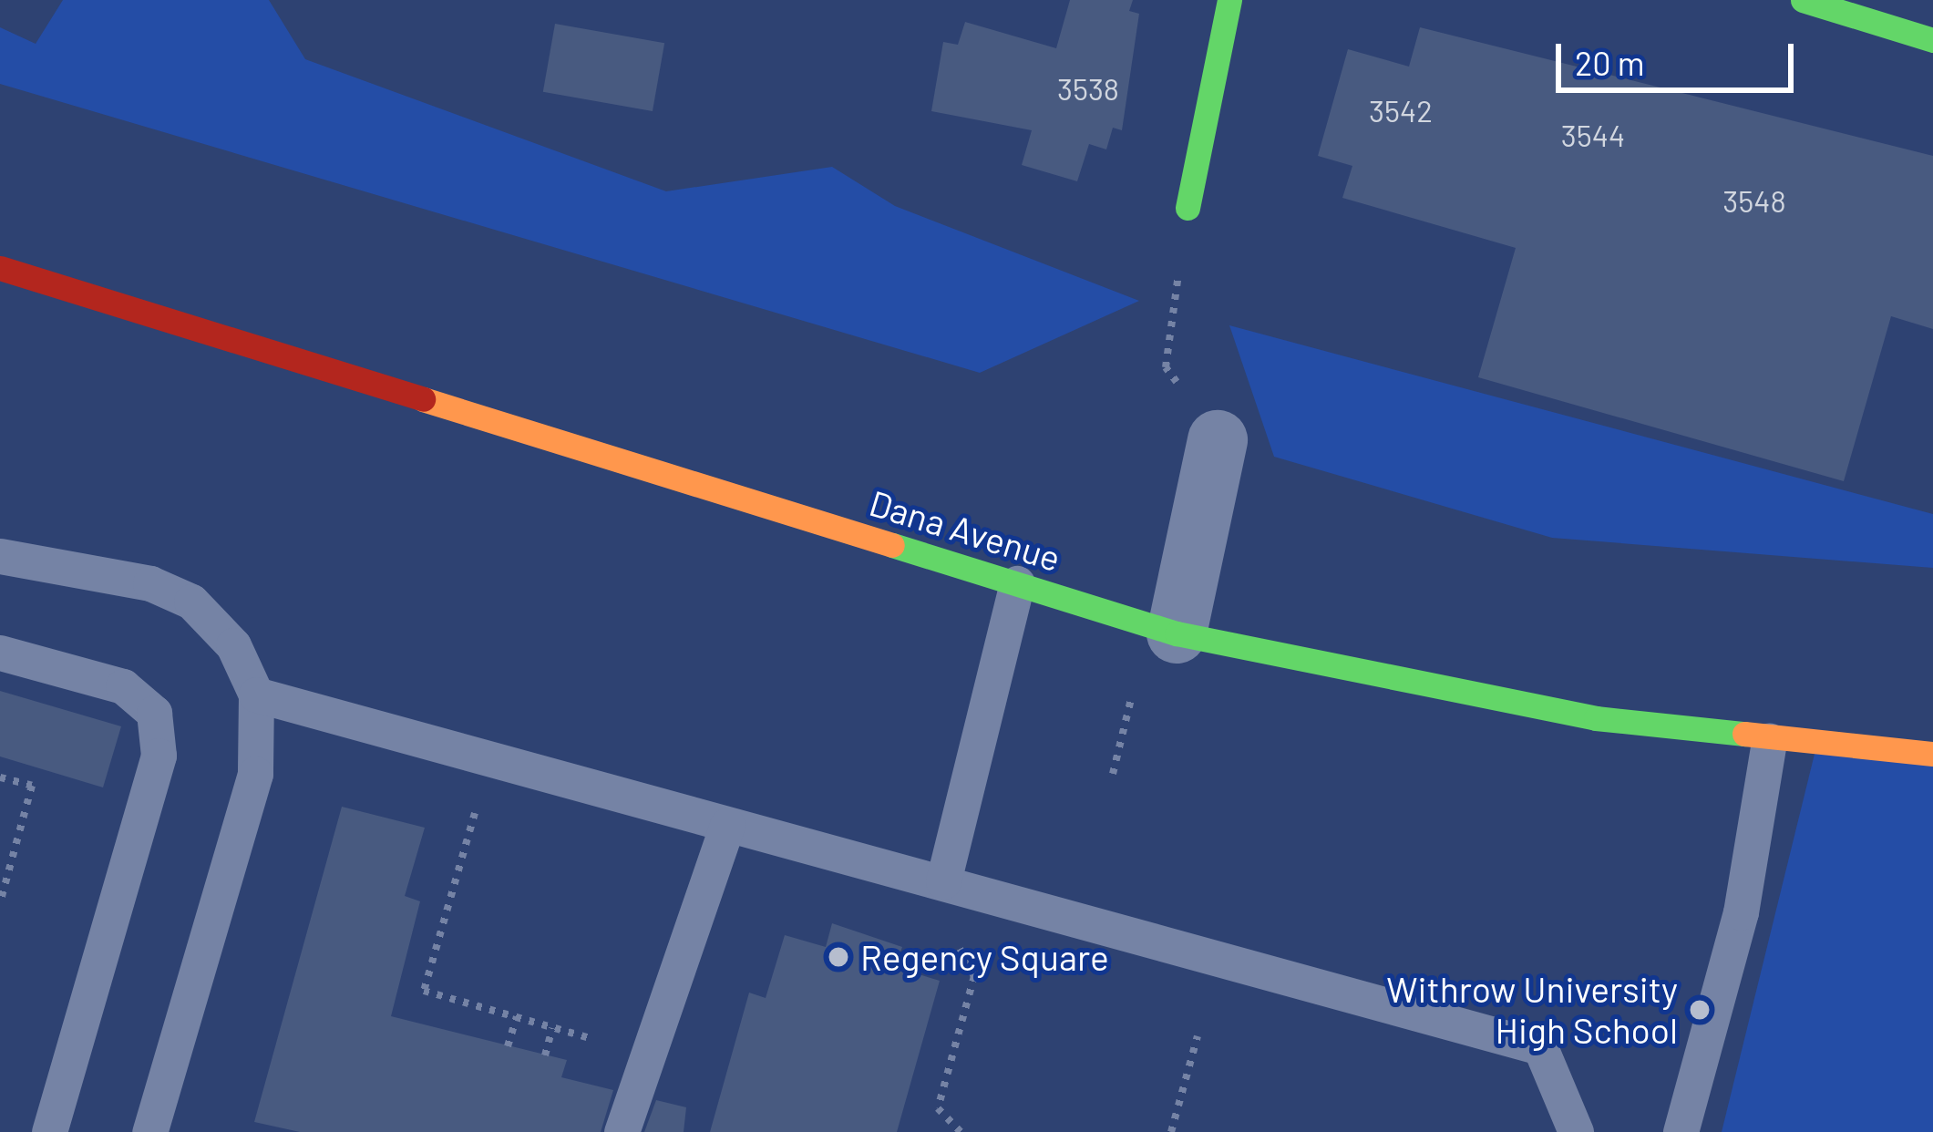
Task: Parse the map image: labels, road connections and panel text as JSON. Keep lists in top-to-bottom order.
{
  "streets": {
    "street": ["Dana Avenue"]
  },
  "places": ["Regency Square", "Withrow University High School"],
  "house_numbers": [
    "3538",
    "3542",
    "3544",
    "3548"
  ],
  "scale_bar": "20 m"
}
